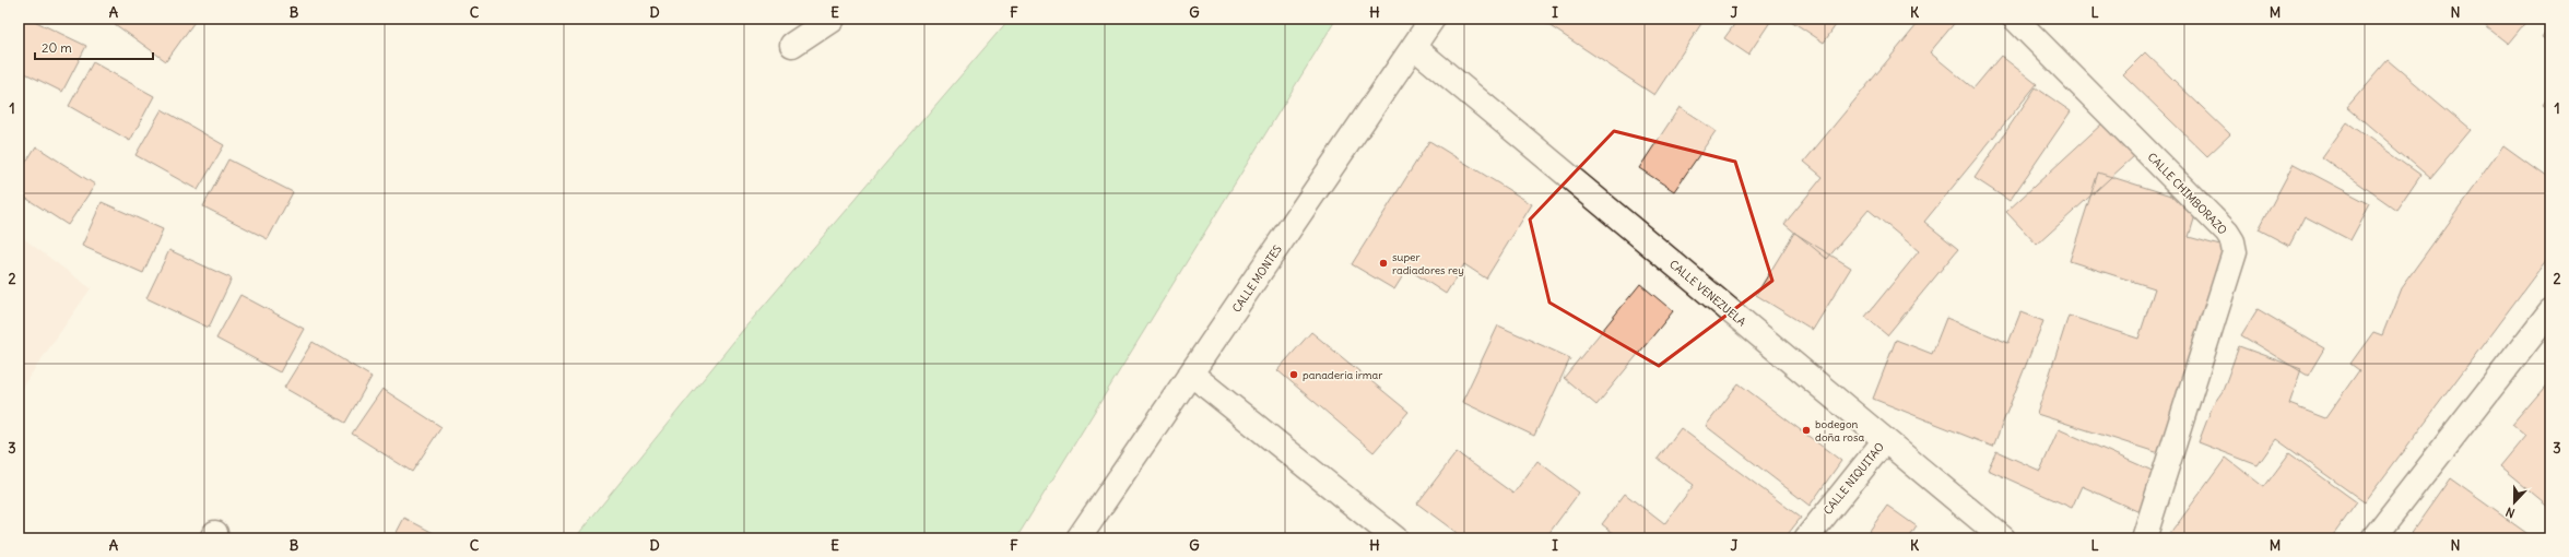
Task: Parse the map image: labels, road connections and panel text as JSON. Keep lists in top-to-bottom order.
{
  "streets": {
    "street": [
      "CALLE CHIMBORAZO",
      "CALLE MONTES",
      "CALLE VENEZUELA",
      "CALLE NIQUITAO"
    ]
  },
  "crossings": [
    ["CALLE MONTES", "CALLE VENEZUELA"],
    ["CALLE VENEZUELA", "CALLE NIQUITAO"]
  ],
  "places": ["super radiadores rey", "panadería irmar", "bodegon doña rosa"],
  "scale_bar": "20 m",
  "north": "bottom",
  "grid": {
    "columns": [
      "A",
      "B",
      "C",
      "D",
      "E",
      "F",
      "G",
      "H",
      "I",
      "J",
      "K",
      "L",
      "M",
      "N"
    ],
    "rows": ["1", "2", "3"]
  }
}
